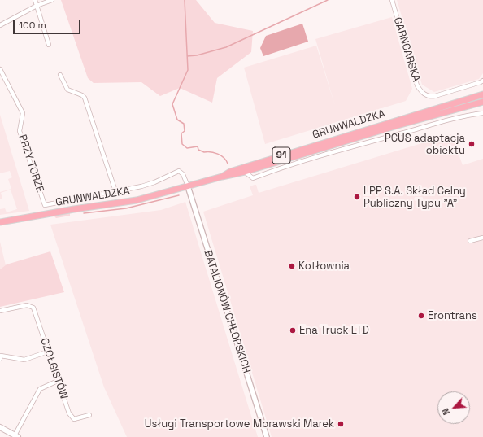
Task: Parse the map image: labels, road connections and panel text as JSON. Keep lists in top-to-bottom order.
{
  "streets": {
    "main road": ["GRUNWALDZKA", "91"],
    "street": [
      "GARNCARSKA",
      "PRZY TORZE",
      "BATALIONÓW CHŁOPSKICH",
      "CZOŁGISTÓW"
    ]
  },
  "crossings": [
    ["GRUNWALDZKA", "PRZY TORZE"],
    ["GRUNWALDZKA", "BATALIONÓW CHŁOPSKICH"]
  ],
  "places": [
    "PCUS adaptacja obiektu",
    "LPP S.A. Skład Celny Publiczny Typu \"A\"",
    "Kotłownia",
    "Erontrans",
    "Ena Truck LTD",
    "Usługi Transportowe Morawski Marek"
  ],
  "scale_bar": "100 m",
  "north": "bottom left"
}
